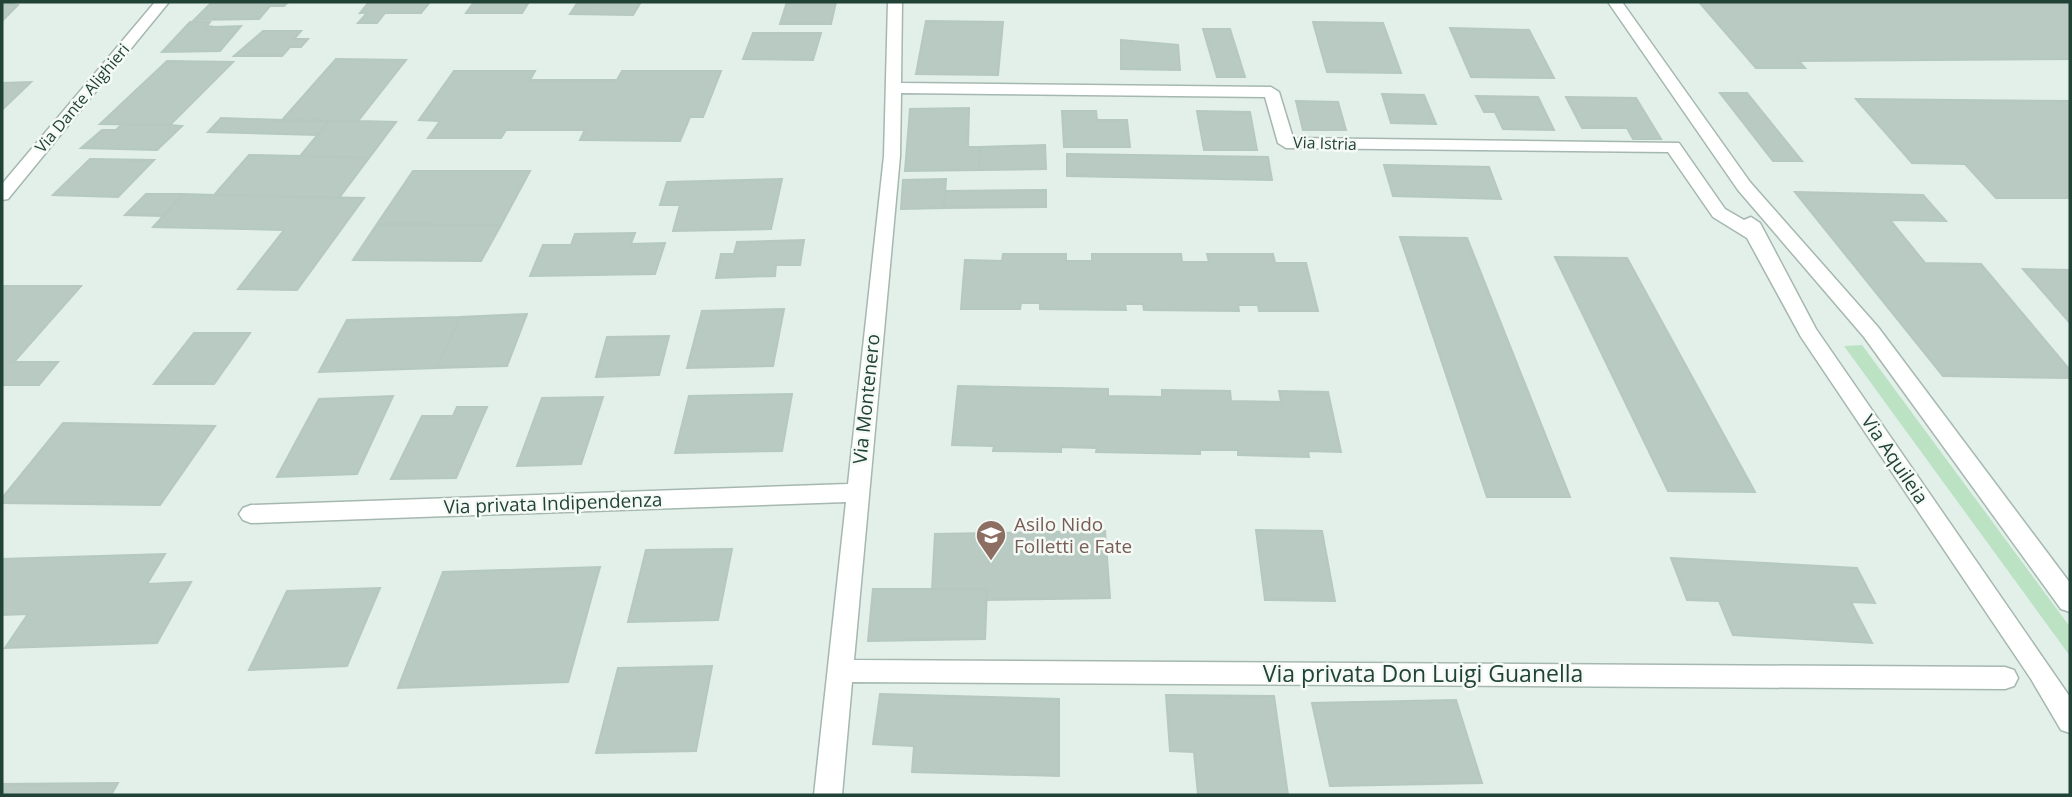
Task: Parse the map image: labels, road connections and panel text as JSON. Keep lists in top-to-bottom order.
{
  "streets": {
    "street": [
      "Via Dante Alighieri",
      "Via Istria",
      "Via Montenero",
      "Via Aquileia",
      "Via privata Indipendenza",
      "Via privata Don Luigi Guanella"
    ]
  },
  "crossings": [
    ["Via Istria", "Via Montenero"],
    ["Via Istria", "Via Aquileia"],
    ["Via Montenero", "Via privata Indipendenza"],
    ["Via Montenero", "Via privata Don Luigi Guanella"]
  ],
  "places": {
    "school or university": ["Asilo Nido Folletti e Fate"]
  }
}
